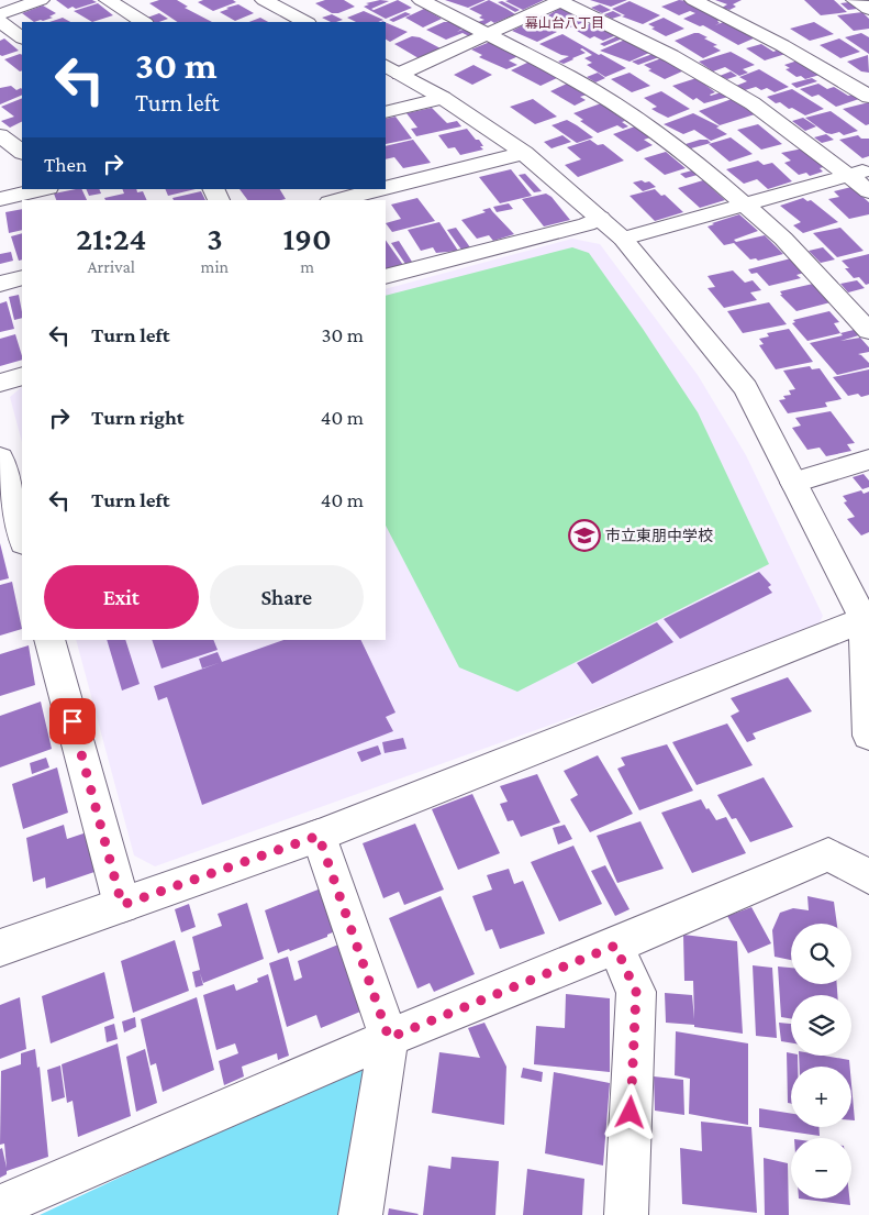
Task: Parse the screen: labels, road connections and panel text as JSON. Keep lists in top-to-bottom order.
{
  "districts": ["幕山台八丁目"],
  "places": {
    "school or university": ["市立東朋中学校"]
  },
  "page": {
    "turn": ["30 m", "Turn left"],
    "then": "Then",
    "eta": [
      "21:24",
      "Arrival",
      "3",
      "min",
      "190",
      "m"
    ],
    "list": [
      {
        "name": "Turn left",
        "value": "30 m"
      },
      {
        "name": "Turn right",
        "value": "40 m"
      },
      {
        "name": "Turn left",
        "value": "40 m"
      }
    ],
    "buttons": ["Exit", "Share"],
    "map_buttons": ["+", "−"]
  }
}
